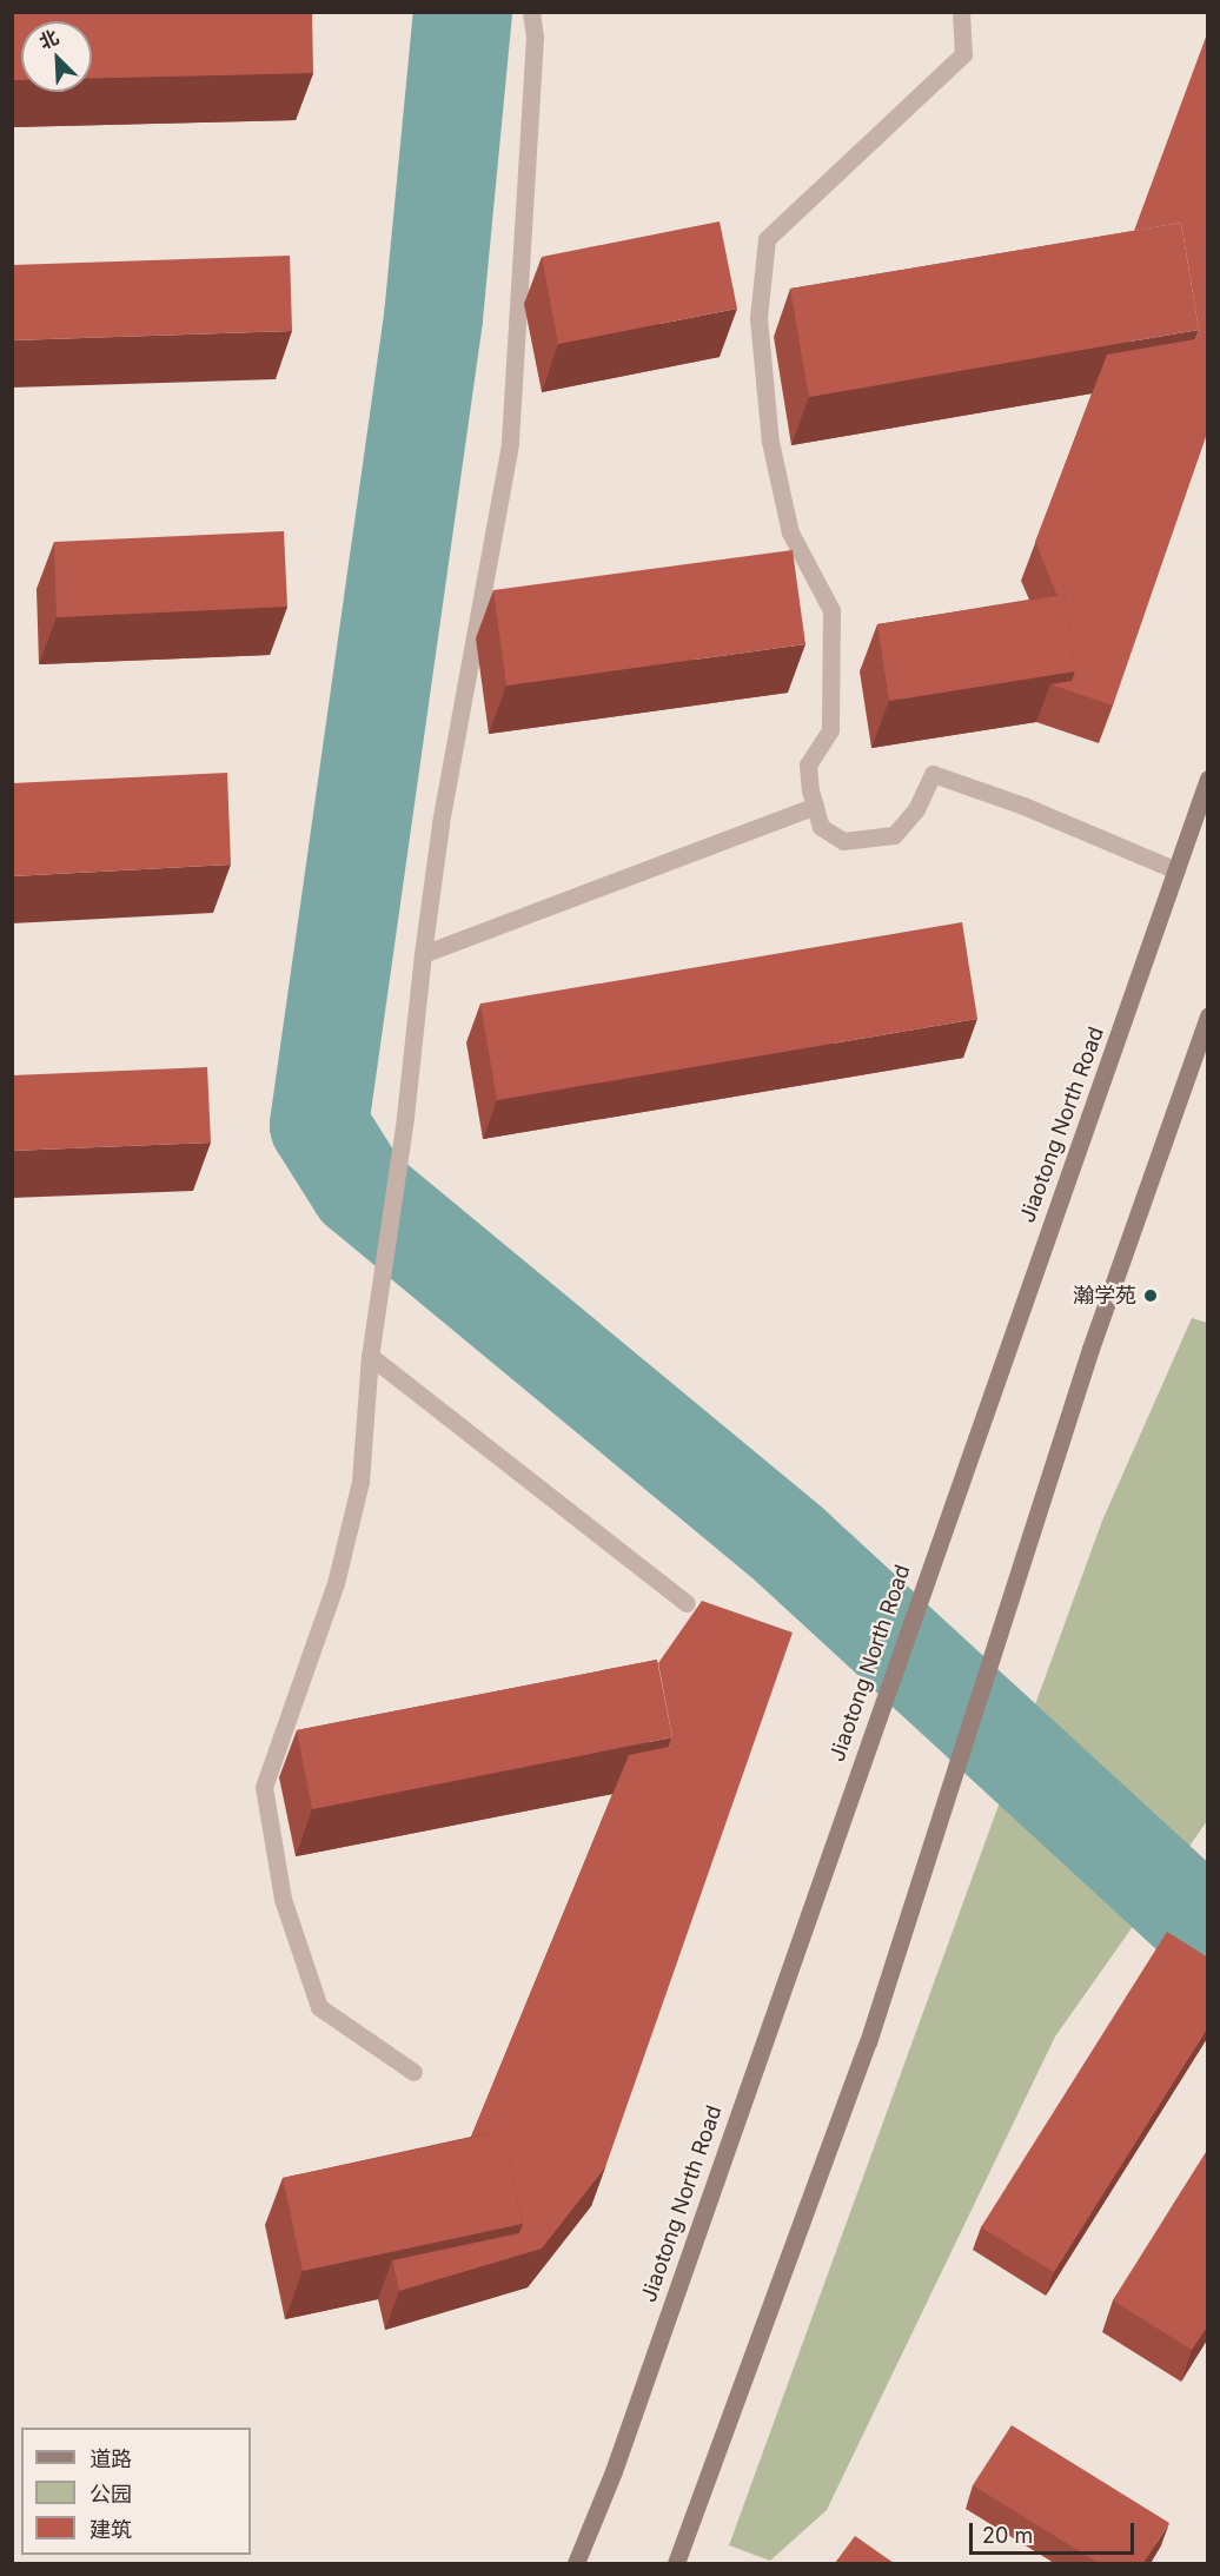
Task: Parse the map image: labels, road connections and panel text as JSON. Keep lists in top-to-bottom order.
{
  "streets": {
    "street": ["Jiaotong North Road"]
  },
  "places": ["瀚学苑"],
  "legend": ["道路", "公园", "建筑"],
  "scale_bar": "20 m",
  "north": "top left"
}
